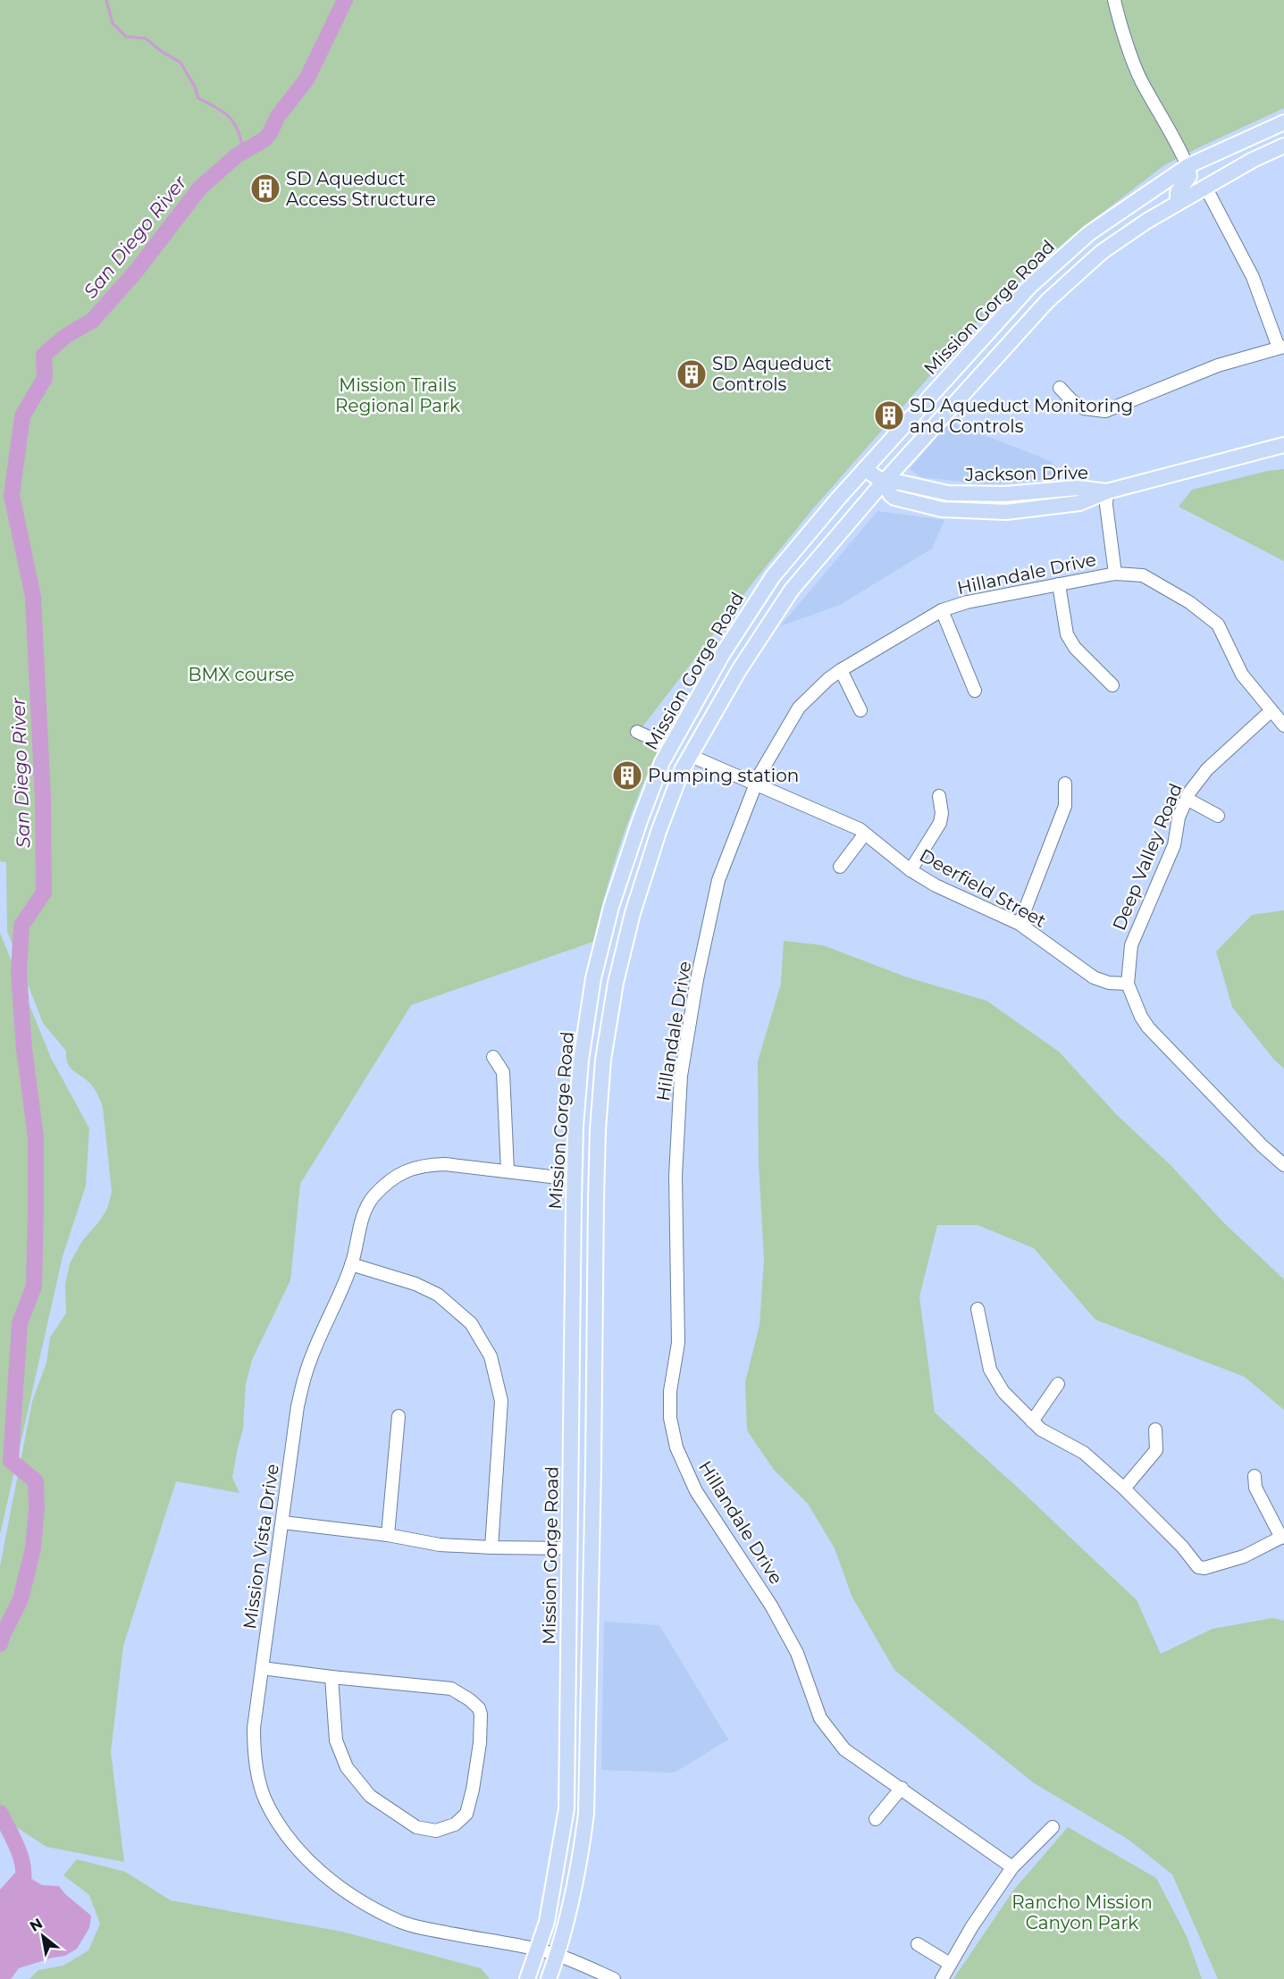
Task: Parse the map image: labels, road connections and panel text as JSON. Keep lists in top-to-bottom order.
{
  "streets": {
    "main road": ["Mission Gorge Road", "Jackson Drive"],
    "street": [
      "Hillandale Drive",
      "Deep Valley Road",
      "Deerfield Street",
      "Mission Vista Drive"
    ]
  },
  "crossings": [
    ["Mission Gorge Road", "Jackson Drive"],
    ["Mission Gorge Road", "Mission Vista Drive"],
    ["Hillandale Drive", "Deep Valley Road"],
    ["Hillandale Drive", "Deerfield Street"],
    ["Deep Valley Road", "Deerfield Street"]
  ],
  "water": ["San Diego River"],
  "parks": ["Mission Trails Regional Park", "BMX course", "Rancho Mission Canyon Park"],
  "places": {
    "building": [
      "SD Aqueduct Access Structure",
      "SD Aqueduct Controls",
      "SD Aqueduct Monitoring and Controls",
      "Pumping station"
    ]
  },
  "north": "top left"
}
